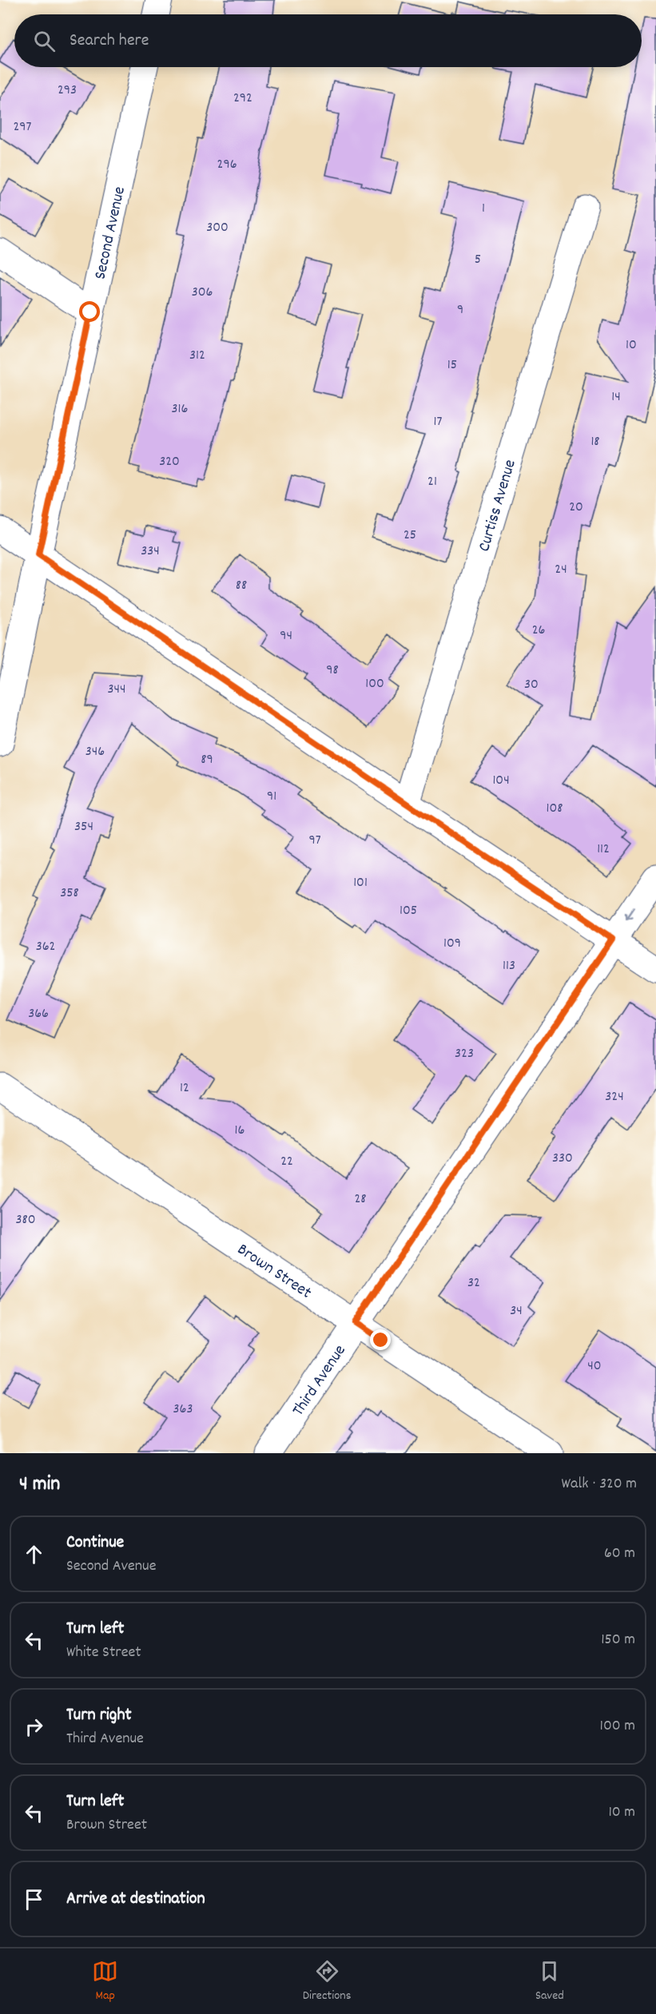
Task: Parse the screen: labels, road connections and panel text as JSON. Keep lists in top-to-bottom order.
{
  "streets": {
    "street": [
      "Second Avenue",
      "Curtiss Avenue",
      "Brown Street",
      "Third Avenue"
    ]
  },
  "crossings": [
    ["Brown Street", "Third Avenue"]
  ],
  "house_numbers": [
    "293",
    "292",
    "297",
    "296",
    "1",
    "300",
    "5",
    "306",
    "9",
    "10",
    "312",
    "15",
    "14",
    "316",
    "17",
    "18",
    "320",
    "21",
    "20",
    "25",
    "334",
    "24",
    "88",
    "26",
    "94",
    "98",
    "100",
    "30",
    "344",
    "346",
    "89",
    "104",
    "91",
    "108",
    "354",
    "97",
    "112",
    "101",
    "358",
    "105",
    "109",
    "362",
    "113",
    "366",
    "323",
    "12",
    "324",
    "16",
    "330",
    "22",
    "28",
    "380",
    "32",
    "34",
    "40",
    "363"
  ],
  "page": {
    "search": "Search here",
    "heading": ["4 min", "Walk · 320 m"],
    "list": [
      ["Continue", "Second Avenue", "60 m"],
      ["Turn left", "White Street", "150 m"],
      ["Turn right", "Third Avenue", "100 m"],
      ["Turn left", "Brown Street", "10 m"],
      "Arrive at destination"
    ],
    "nav": ["Map", "Directions", "Saved"]
  }
}
